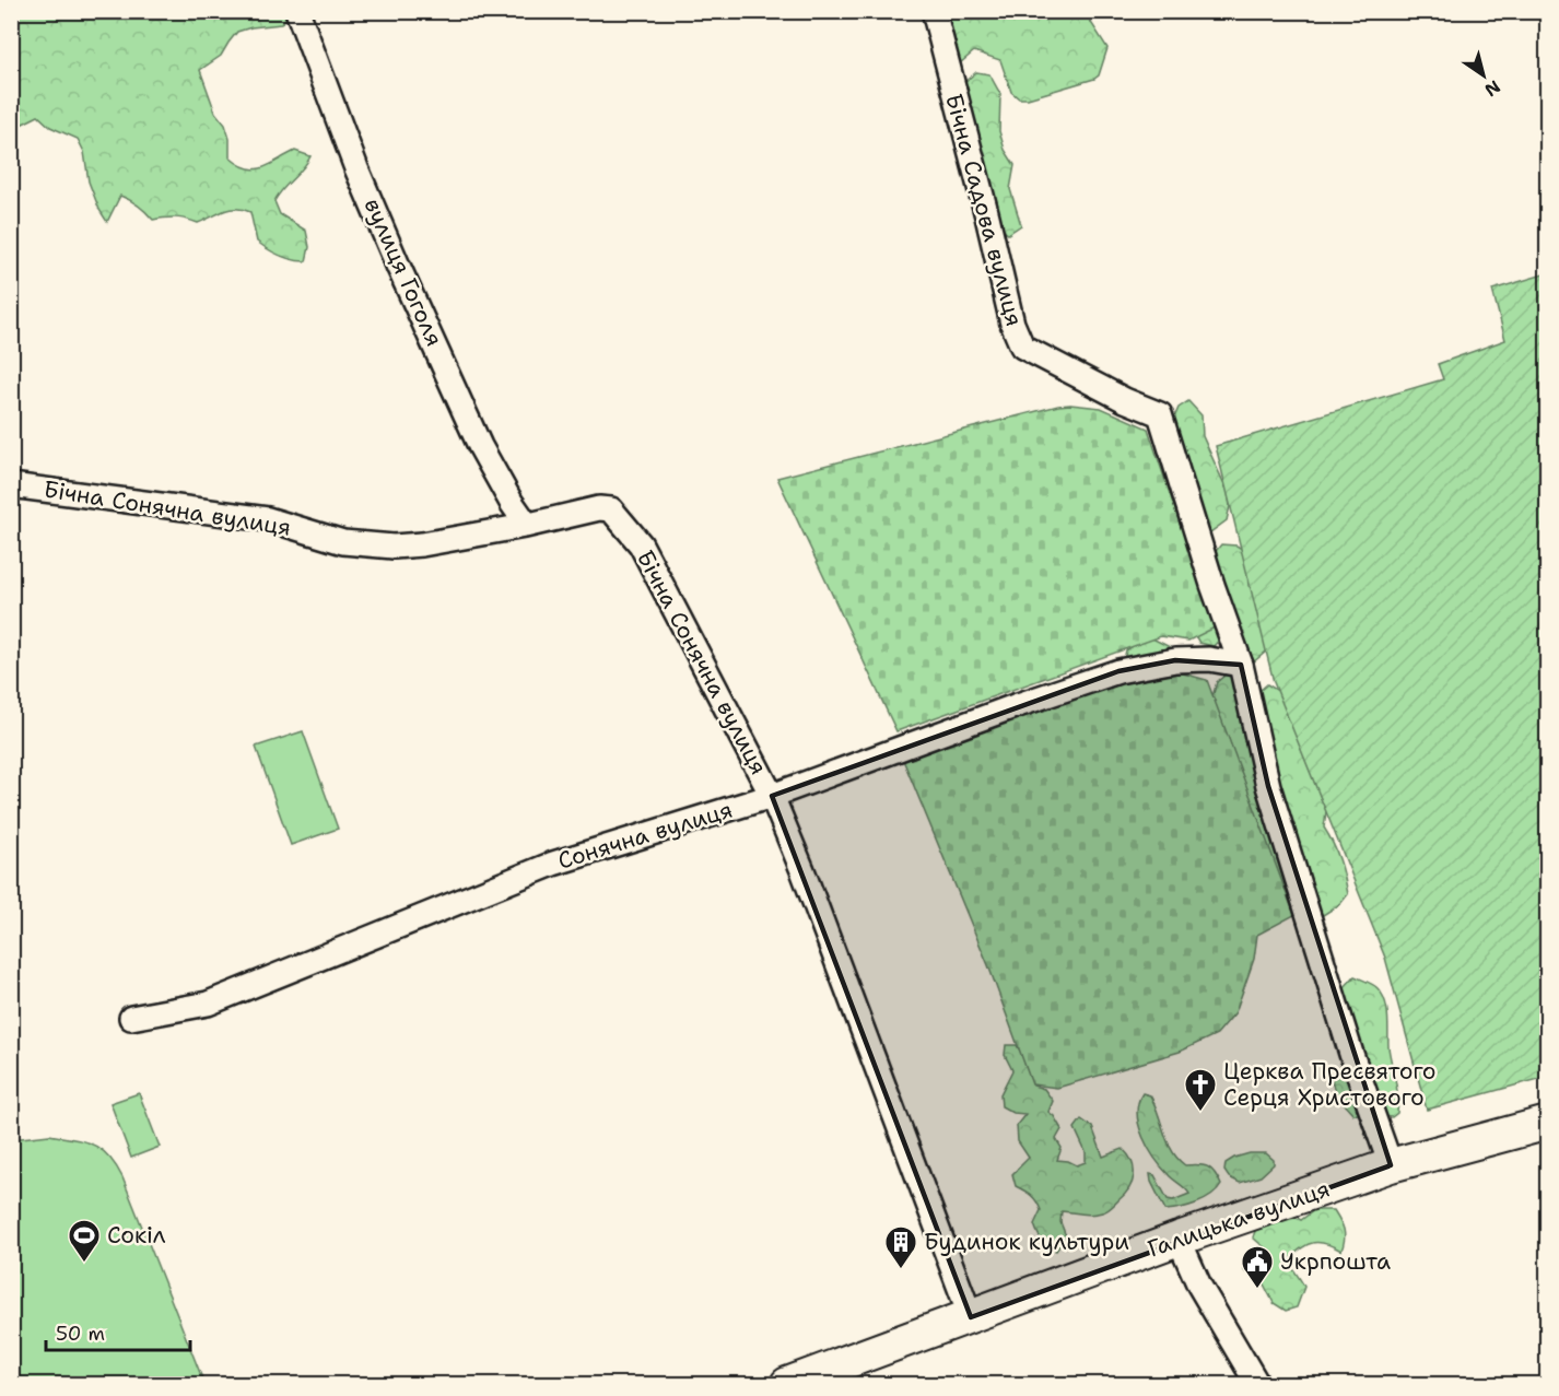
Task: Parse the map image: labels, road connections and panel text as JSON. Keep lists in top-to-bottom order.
{
  "streets": {
    "street": [
      "Бічна Садова вулиця",
      "вулиця Гоголя",
      "Бічна Сонячна вулиця",
      "Сонячна вулиця",
      "Галицька вулиця"
    ]
  },
  "crossings": [
    ["Бічна Садова вулиця", "Сонячна вулиця"],
    ["Бічна Садова вулиця", "Галицька вулиця"],
    ["вулиця Гоголя", "Бічна Сонячна вулиця"],
    ["Бічна Сонячна вулиця", "Сонячна вулиця"],
    ["Бічна Сонячна вулиця", "Галицька вулиця"]
  ],
  "places": {
    "church": ["Церква Пресвятого Серця Христового"],
    "sports": ["Сокіл"],
    "building": ["Будинок культури"],
    "public building": ["Укрпошта"]
  },
  "scale_bar": "50 m",
  "north": "bottom right"
}
